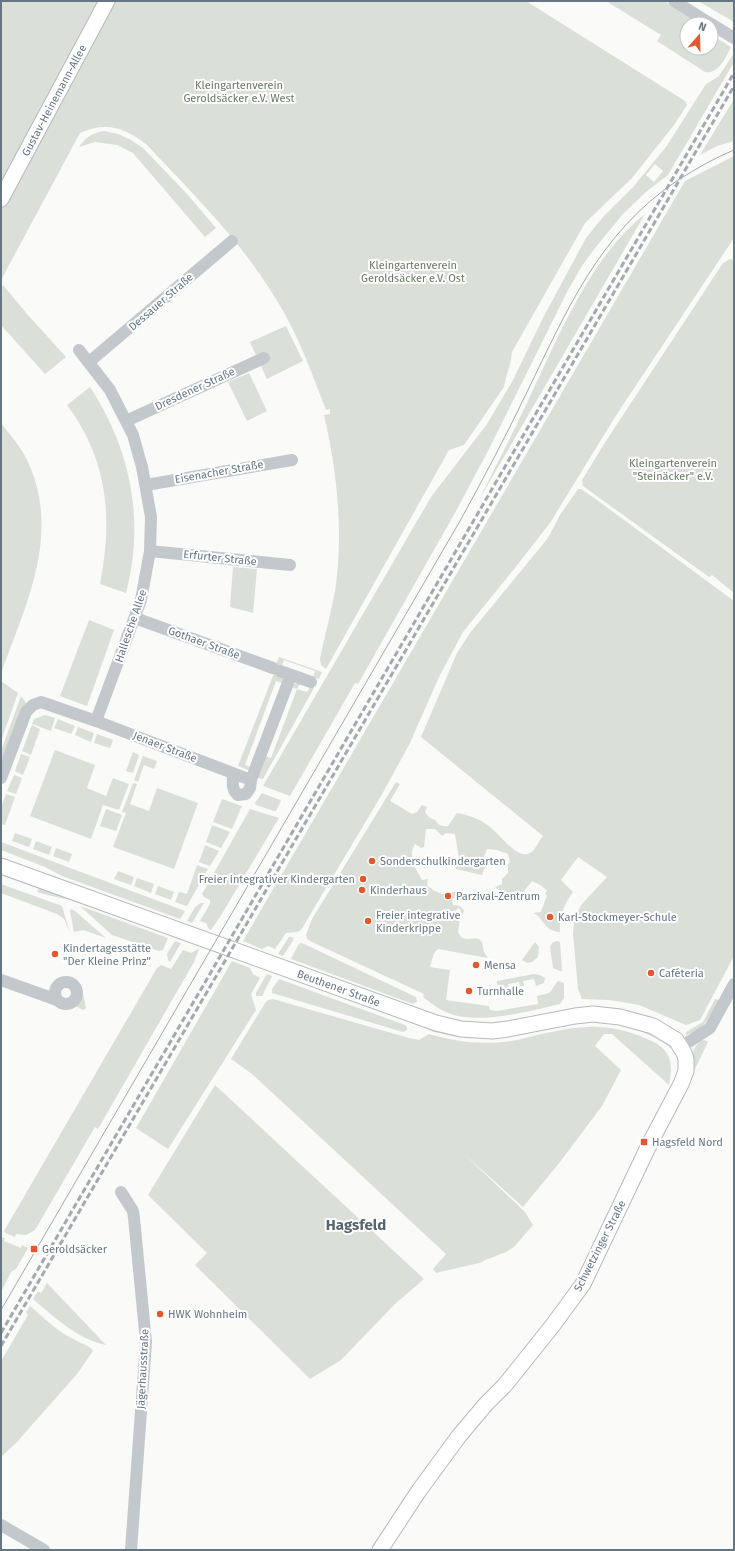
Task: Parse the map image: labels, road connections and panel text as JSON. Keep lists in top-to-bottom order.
{
  "streets": {
    "main road": ["Gustav-Heinemann-Allee", "Beuthener Straße", "Schwetzinger Straße"],
    "street": [
      "Dessauer Straße",
      "Dresdener Straße",
      "Eisenacher Straße",
      "Erfurter Straße",
      "Hallesche Allee",
      "Gothaer Straße",
      "Jenaer Straße",
      "Jägerhausstraße"
    ]
  },
  "crossings": [
    ["Dessauer Straße", "Hallesche Allee"],
    ["Dresdener Straße", "Hallesche Allee"],
    ["Eisenacher Straße", "Hallesche Allee"],
    ["Erfurter Straße", "Hallesche Allee"],
    ["Hallesche Allee", "Gothaer Straße"],
    ["Hallesche Allee", "Jenaer Straße"],
    ["Beuthener Straße", "Schwetzinger Straße"]
  ],
  "districts": ["Hagsfeld"],
  "parks": ["Kleingartenverein Geroldsäcker e.V. West", "Kleingartenverein Geroldsäcker e.V. Ost", "Kleingartenverein \"Steinäcker\" e.V."],
  "places": {
    "other": [
      "Sonderschulkindergarten",
      "Freier integrativer Kindergarten",
      "Kinderhaus",
      "Parzival-Zentrum",
      "Karl-Stockmeyer-Schule",
      "Freier integrative Kinderkrippe",
      "Kindertagesstätte \"Der Kleine Prinz\"",
      "Mensa",
      "Caféteria",
      "Turnhalle",
      "HWK Wohnheim"
    ],
    "transit": ["Hagsfeld Nord", "Geroldsäcker"]
  },
  "north": "top"
}
